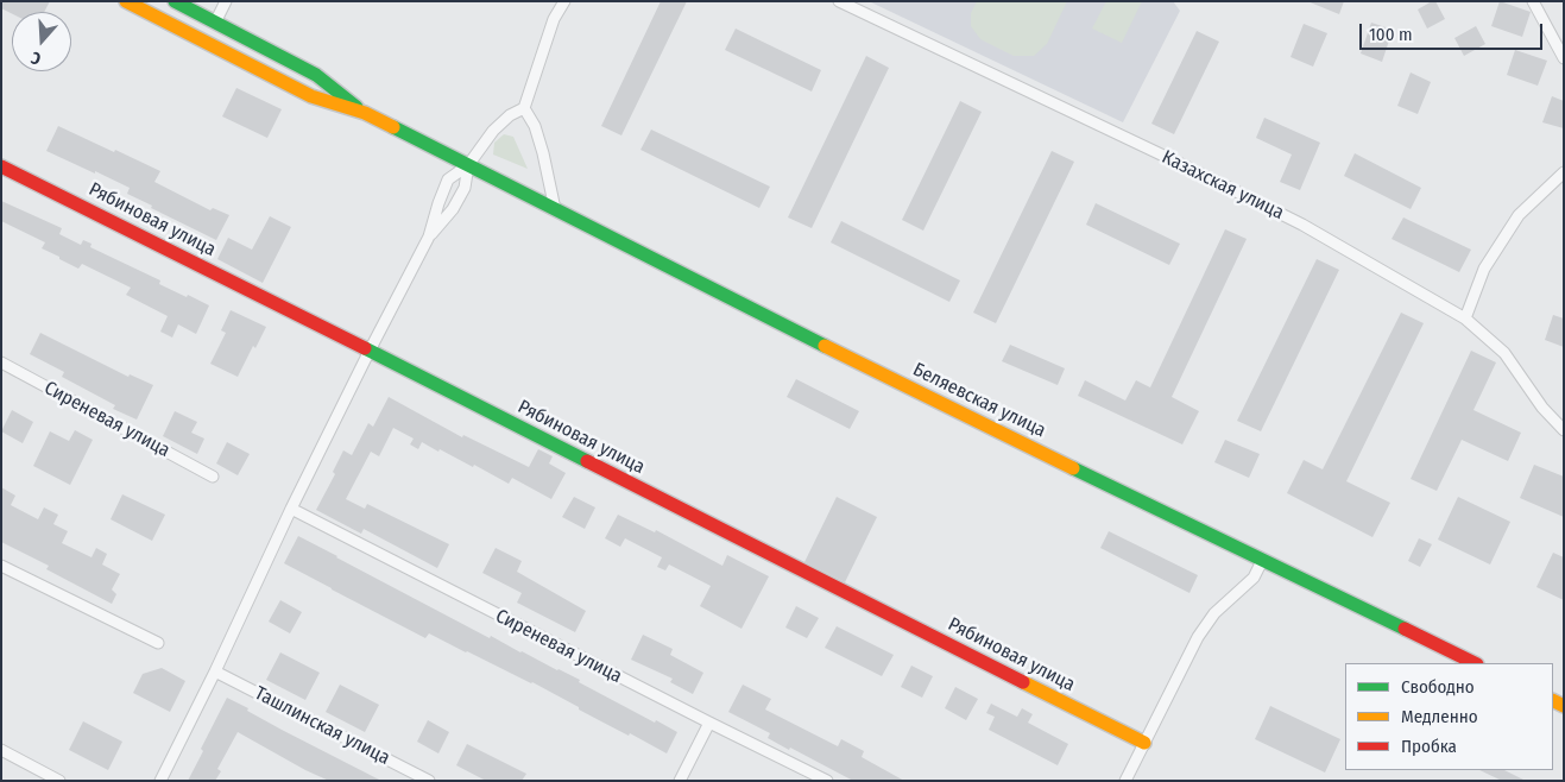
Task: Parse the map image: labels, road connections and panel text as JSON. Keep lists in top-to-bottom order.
{
  "streets": {
    "main road": ["Рябиновая улица", "Беляевская улица"],
    "street": ["Казахская улица", "Сиреневая улица", "Ташлинская улица"]
  },
  "legend": ["Свободно", "Медленно", "Пробка"],
  "scale_bar": "100 m",
  "north": "bottom"
}
